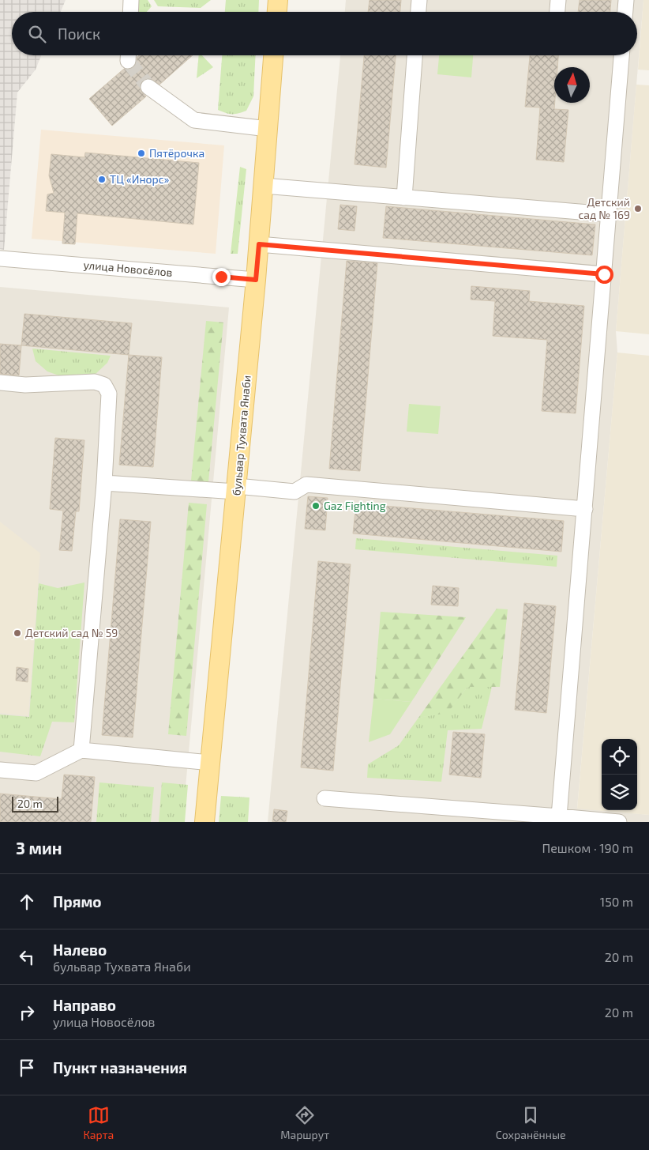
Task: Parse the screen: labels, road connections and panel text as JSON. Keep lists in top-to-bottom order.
{
  "streets": {
    "main road": ["бульвар Тухвата Янаби"],
    "street": ["улица Новосёлов"]
  },
  "crossings": [
    ["улица Новосёлов", "бульвар Тухвата Янаби"]
  ],
  "places": [
    "Пятёрочка",
    "ТЦ «Инорс»",
    "Детский сад № 169",
    "Gaz Fighting",
    "Детский сад № 59"
  ],
  "scale_bar": "20 m",
  "north": "top",
  "page": {
    "search": "Поиск",
    "scale": "20 m",
    "heading": ["3 мин", "Пешком · 190 m"],
    "list": [
      ["Прямо", "150 m"],
      ["Налево", "бульвар Тухвата Янаби", "20 m"],
      ["Направо", "улица Новосёлов", "20 m"],
      "Пункт назначения"
    ],
    "nav": ["Карта", "Маршрут", "Сохранённые"]
  }
}
